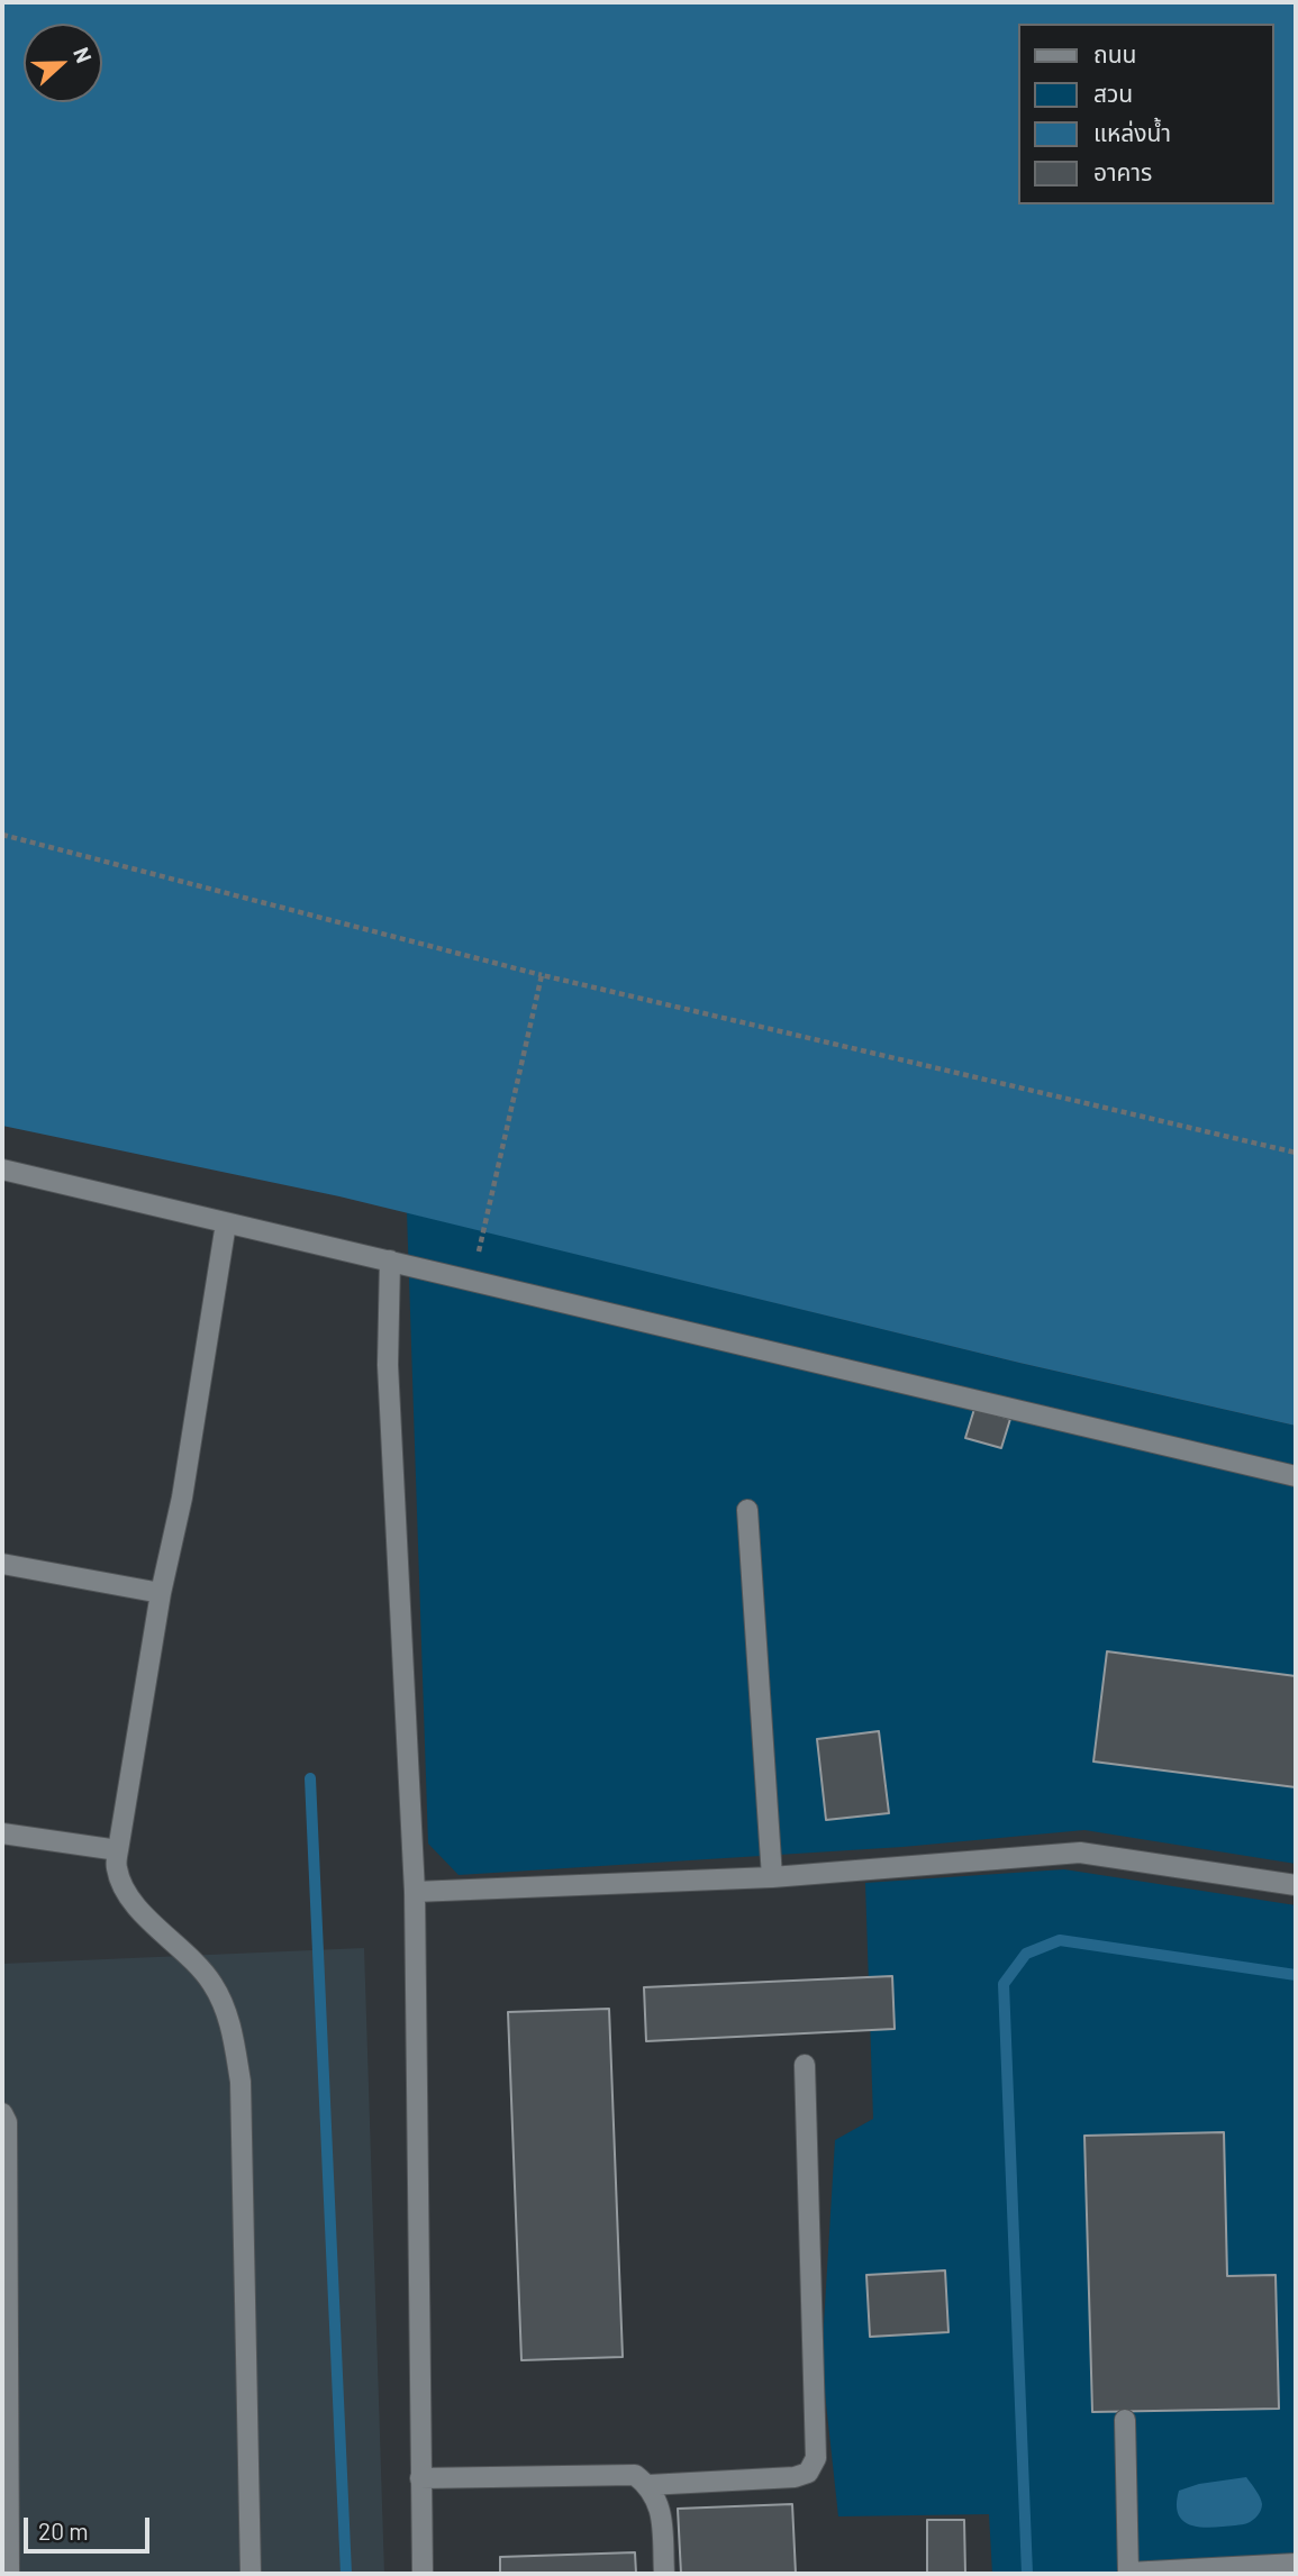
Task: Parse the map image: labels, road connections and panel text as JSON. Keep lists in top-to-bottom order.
{
  "legend": [
    "ถนน",
    "สวน",
    "แหล่งน้ำ",
    "อาคาร"
  ],
  "scale_bar": "20 m",
  "north": "right"
}
